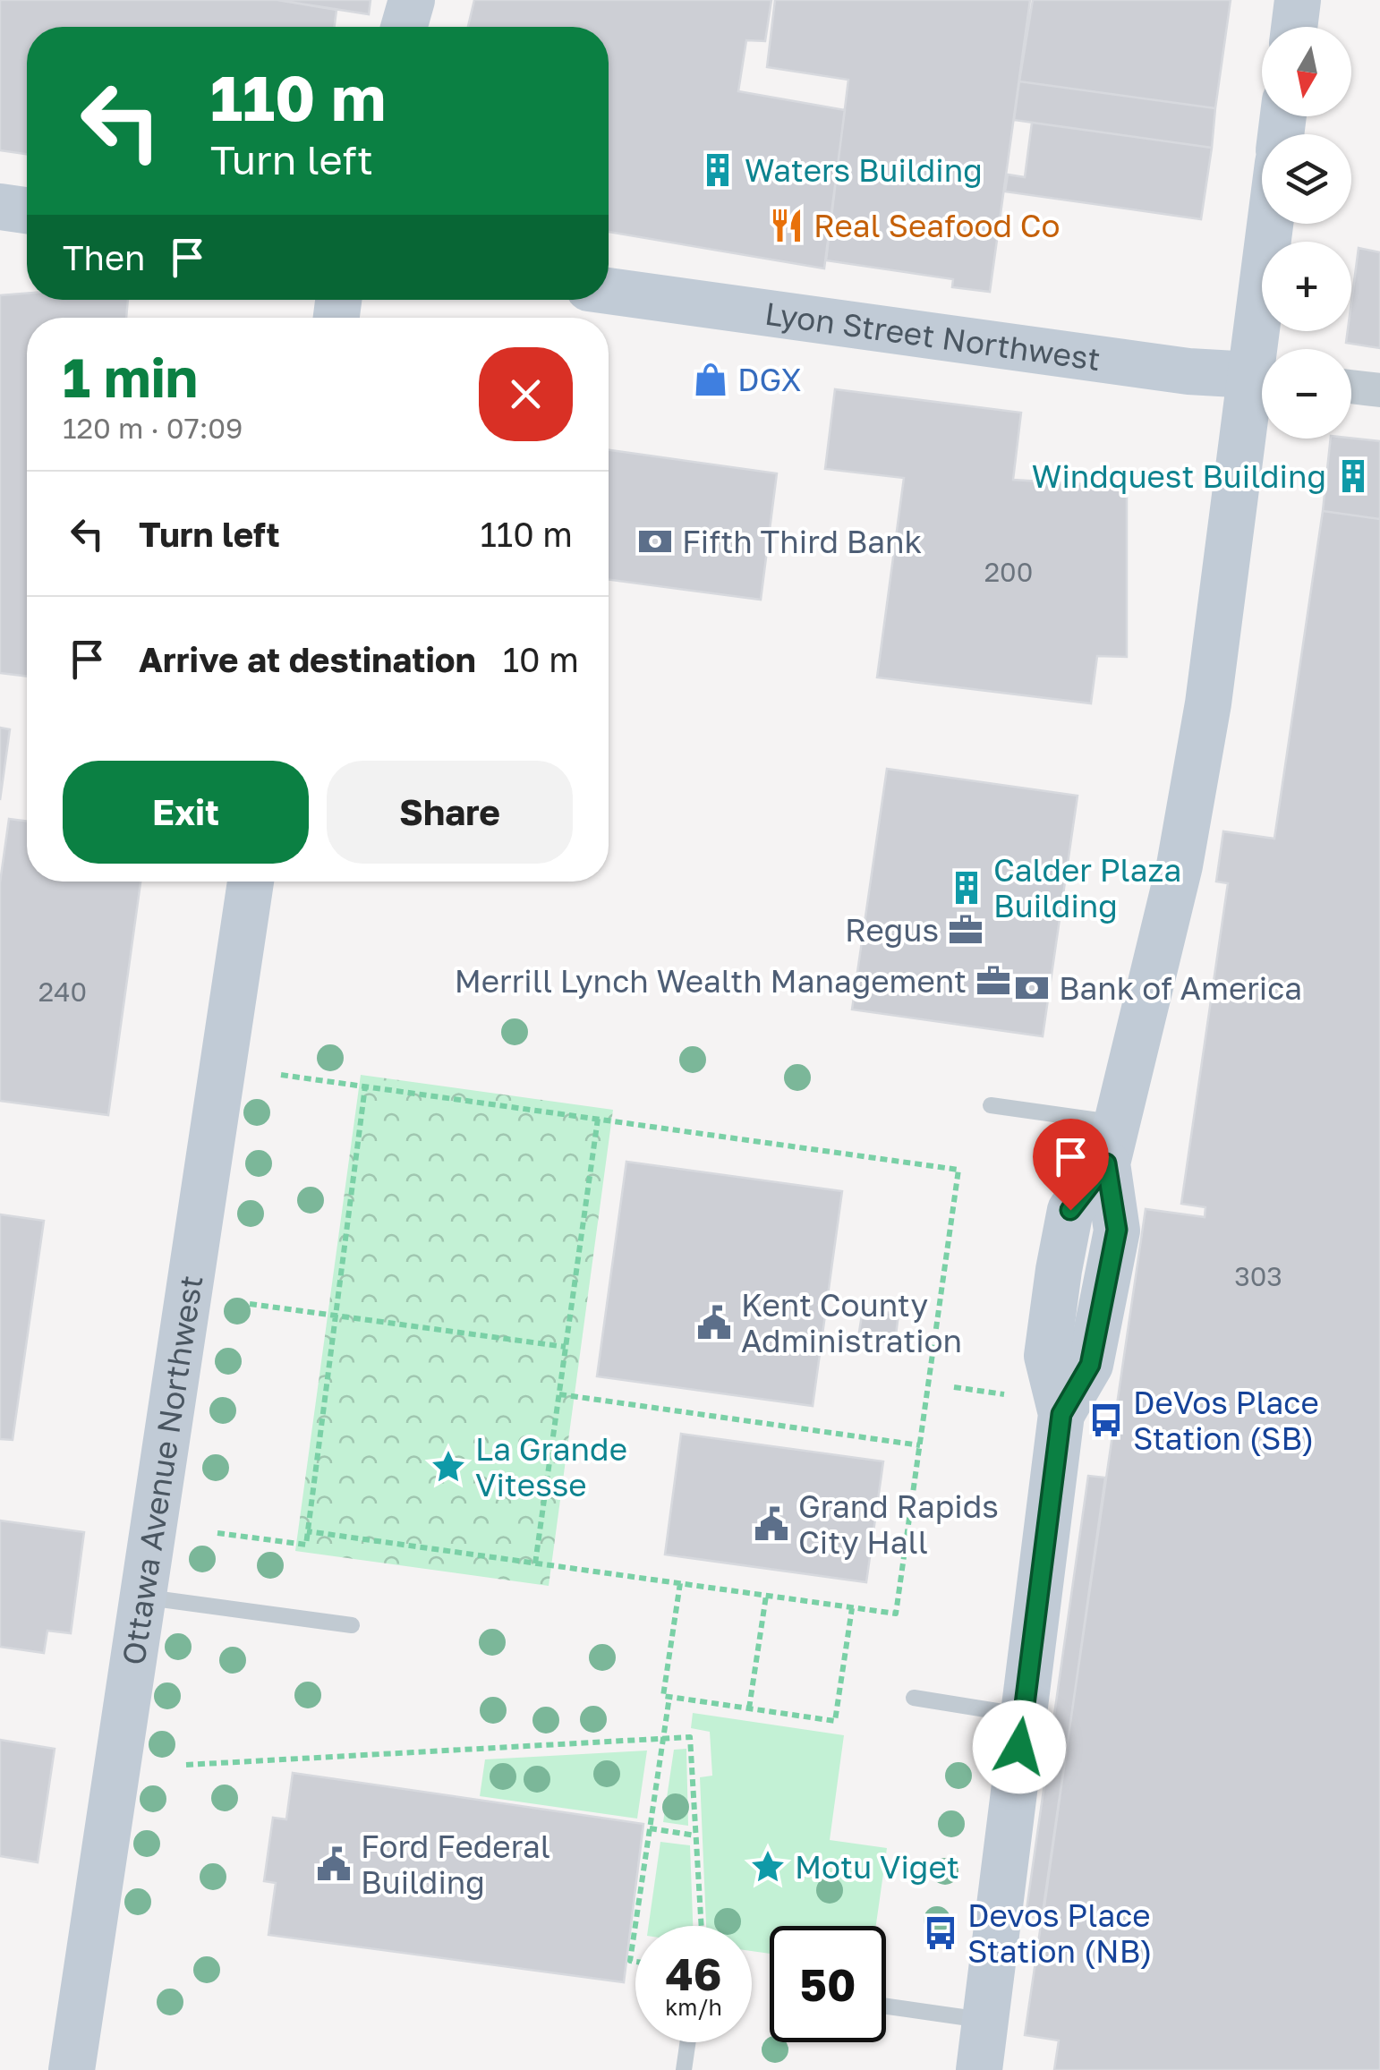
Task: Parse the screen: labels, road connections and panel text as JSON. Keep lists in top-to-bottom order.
{
  "streets": {
    "main road": ["Lyon Street Northwest", "Ottawa Avenue Northwest"]
  },
  "places": {
    "building": ["Waters Building", "Windquest Building", "Calder Plaza Building"],
    "restaurant": ["Real Seafood Co"],
    "shop": ["DGX"],
    "bank": ["Fifth Third Bank", "Bank of America"],
    "office": ["Regus", "Merrill Lynch Wealth Management"],
    "public building": ["Kent County Administration", "Grand Rapids City Hall", "Ford Federal Building"],
    "bus stop": ["DeVos Place Station (SB)", "Devos Place Station (NB)"],
    "place": ["La Grande Vitesse", "Motu Viget"]
  },
  "house_numbers": ["200", "240", "303"],
  "north": "bottom",
  "page": {
    "map_buttons": ["+", "−"],
    "turn": ["110 m", "Turn left"],
    "then": "Then",
    "heading": ["1 min", "120 m · 07:09"],
    "list": [
      {
        "name": "Turn left",
        "value": "110 m"
      },
      {
        "name": "Arrive at destination",
        "value": "10 m"
      }
    ],
    "buttons": ["Exit", "Share"],
    "speed": "46 km/h",
    "limit": "50"
  }
}
